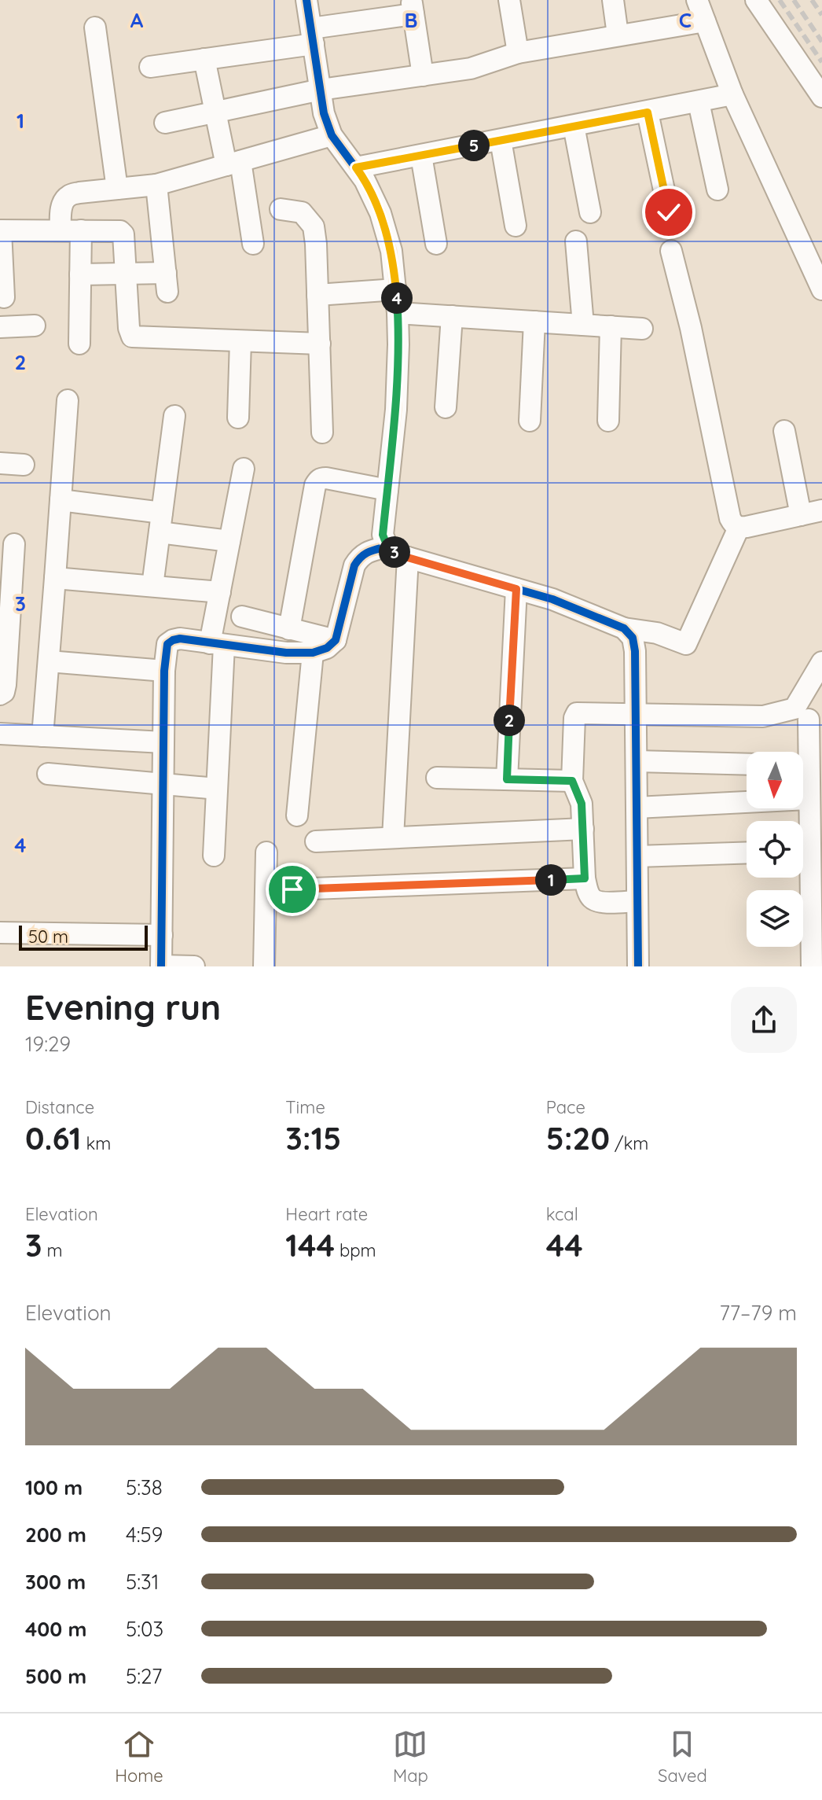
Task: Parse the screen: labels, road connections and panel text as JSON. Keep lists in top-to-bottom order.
{
  "scale_bar": "50 m",
  "north": "bottom",
  "page": {
    "pins": [
      "5",
      "4",
      "3",
      "2",
      "1"
    ],
    "scale": "50 m",
    "heading": ["Evening run", "19:29"],
    "stats": [
      ["Distance", "0.61 km"],
      ["Time", "3:15"],
      ["Pace", "5:20 /km"],
      ["Elevation", "3 m"],
      ["Heart rate", "144 bpm"],
      ["kcal", "44"]
    ],
    "chart": ["Elevation", "77–79 m"],
    "list": [
      {
        "name": "100 m",
        "note": "5:38"
      },
      {
        "name": "200 m",
        "note": "4:59"
      },
      {
        "name": "300 m",
        "note": "5:31"
      },
      {
        "name": "400 m",
        "note": "5:03"
      },
      {
        "name": "500 m",
        "note": "5:27"
      }
    ],
    "tabs": ["Home", "Map", "Saved"]
  },
  "grid": {
    "columns": ["A", "B", "C"],
    "rows": [
      "1",
      "2",
      "3",
      "4"
    ]
  }
}
